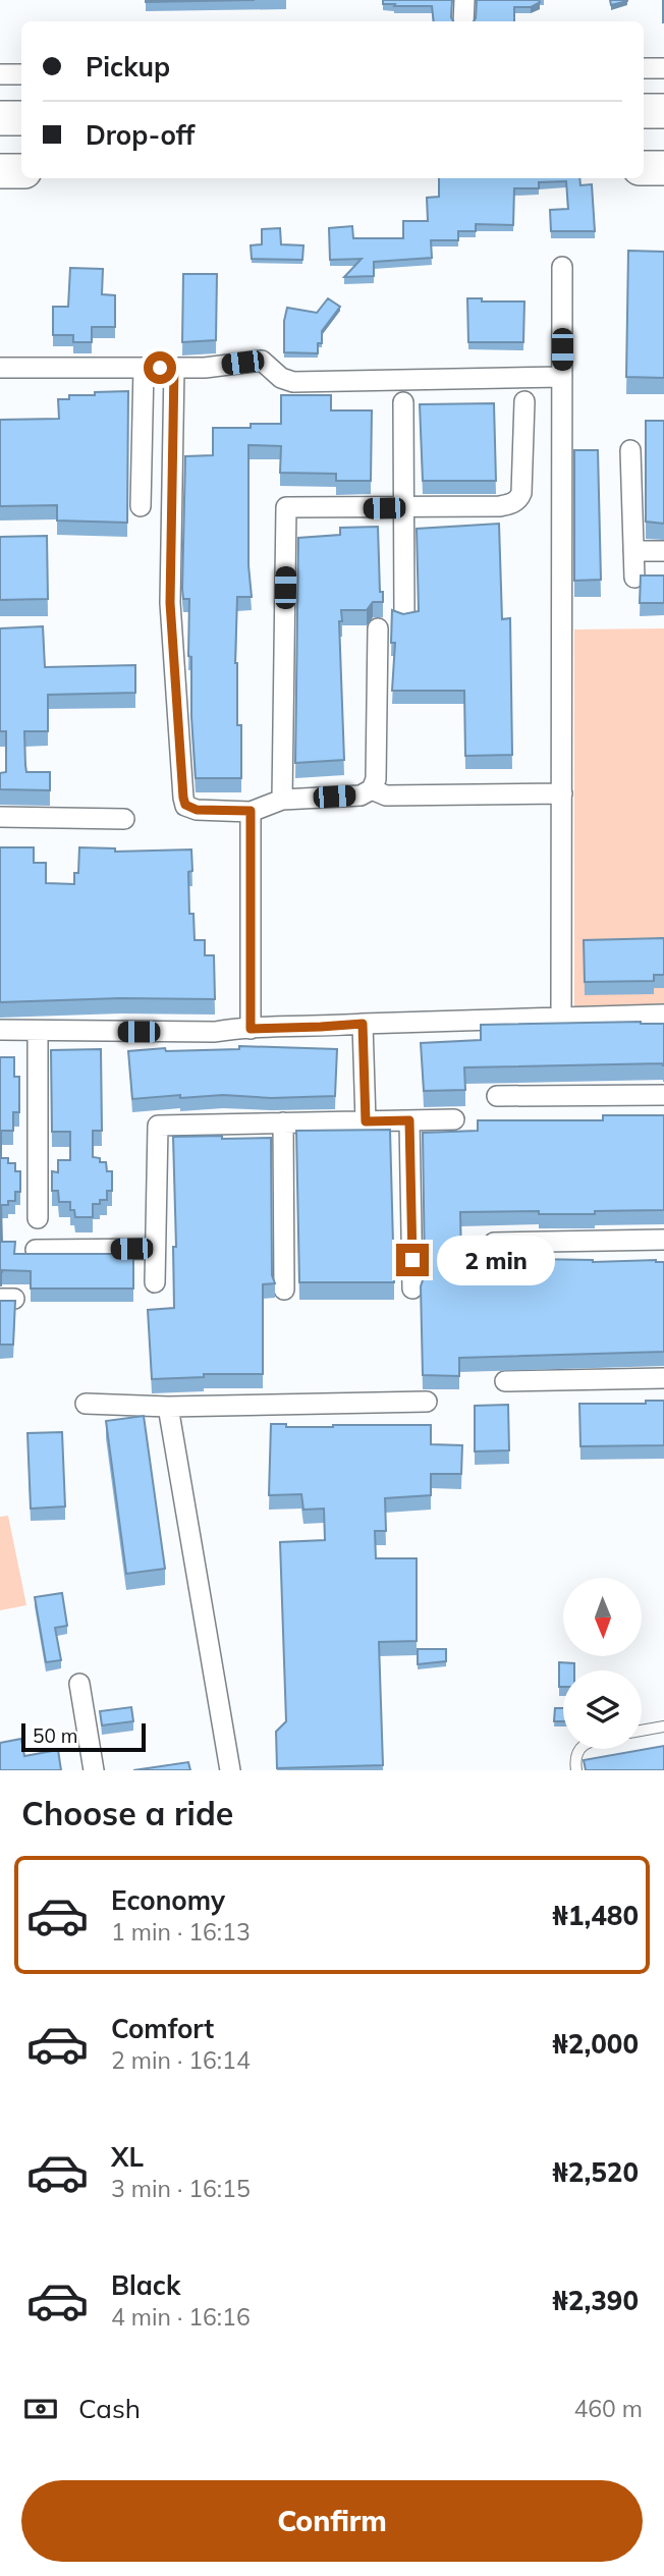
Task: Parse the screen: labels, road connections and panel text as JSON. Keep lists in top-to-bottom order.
{
  "scale_bar": "50 m",
  "north": "bottom",
  "page": {
    "banner": ["Pickup", "Drop-off"],
    "bubble": "2 min",
    "scale": "50 m",
    "heading": "Choose a ride",
    "list": [
      {
        "name": "Economy",
        "note": "1 min · 16:13",
        "value": "₦1,480"
      },
      {
        "name": "Comfort",
        "note": "2 min · 16:14",
        "value": "₦2,000"
      },
      {
        "name": "XL",
        "note": "3 min · 16:15",
        "value": "₦2,520"
      },
      {
        "name": "Black",
        "note": "4 min · 16:16",
        "value": "₦2,390"
      }
    ],
    "pay": ["Cash", "460 m"],
    "buttons": "Confirm"
  }
}
